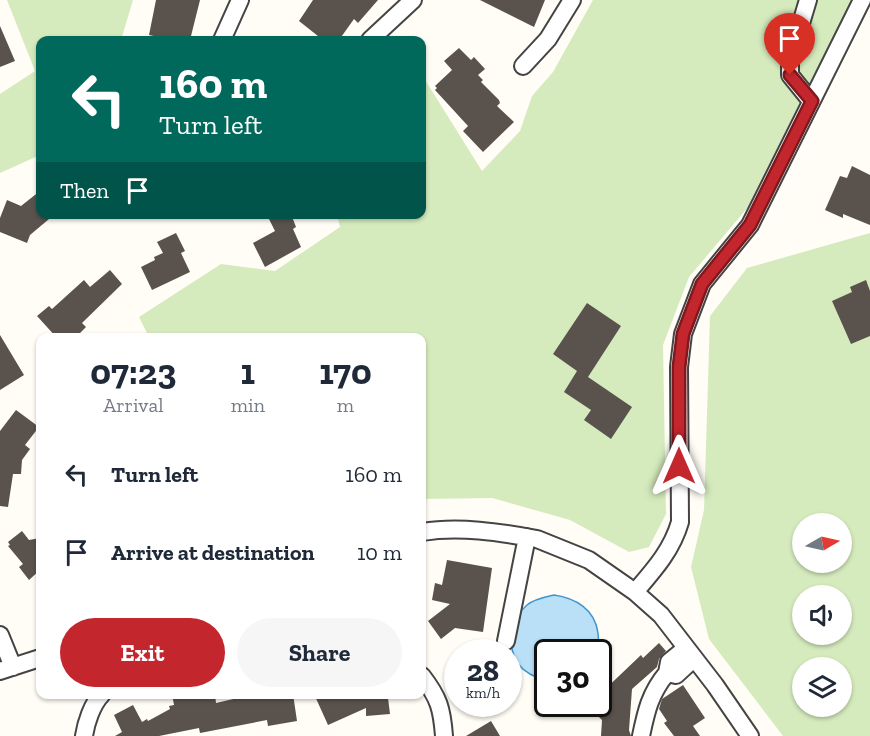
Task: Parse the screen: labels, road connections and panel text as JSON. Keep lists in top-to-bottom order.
{
  "north": "right",
  "page": {
    "turn": ["160 m", "Turn left"],
    "then": "Then",
    "eta": [
      "07:23",
      "Arrival",
      "1",
      "min",
      "170",
      "m"
    ],
    "list": [
      {
        "name": "Turn left",
        "value": "160 m"
      },
      {
        "name": "Arrive at destination",
        "value": "10 m"
      }
    ],
    "buttons": ["Exit", "Share"],
    "speed": "28 km/h",
    "limit": "30"
  }
}
